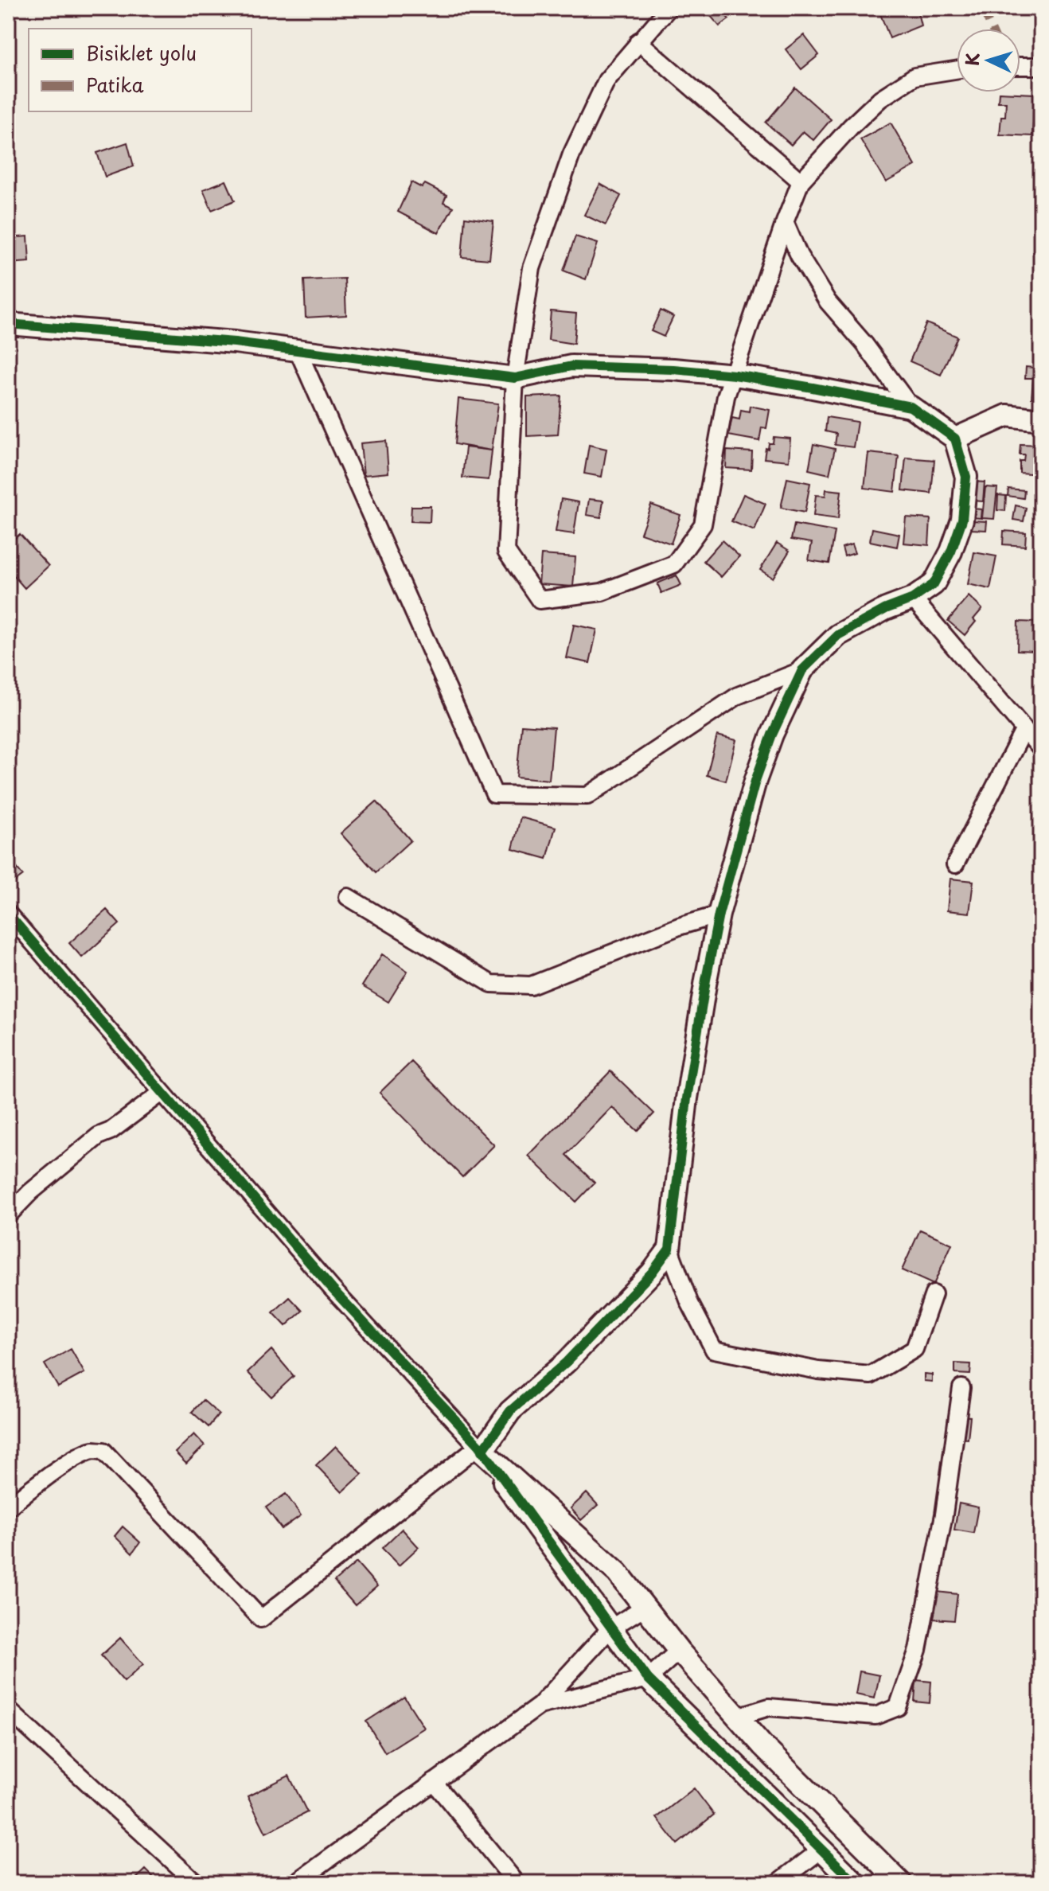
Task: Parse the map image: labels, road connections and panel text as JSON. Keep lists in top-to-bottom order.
{
  "legend": ["Bisiklet yolu", "Patika"],
  "north": "left"
}
